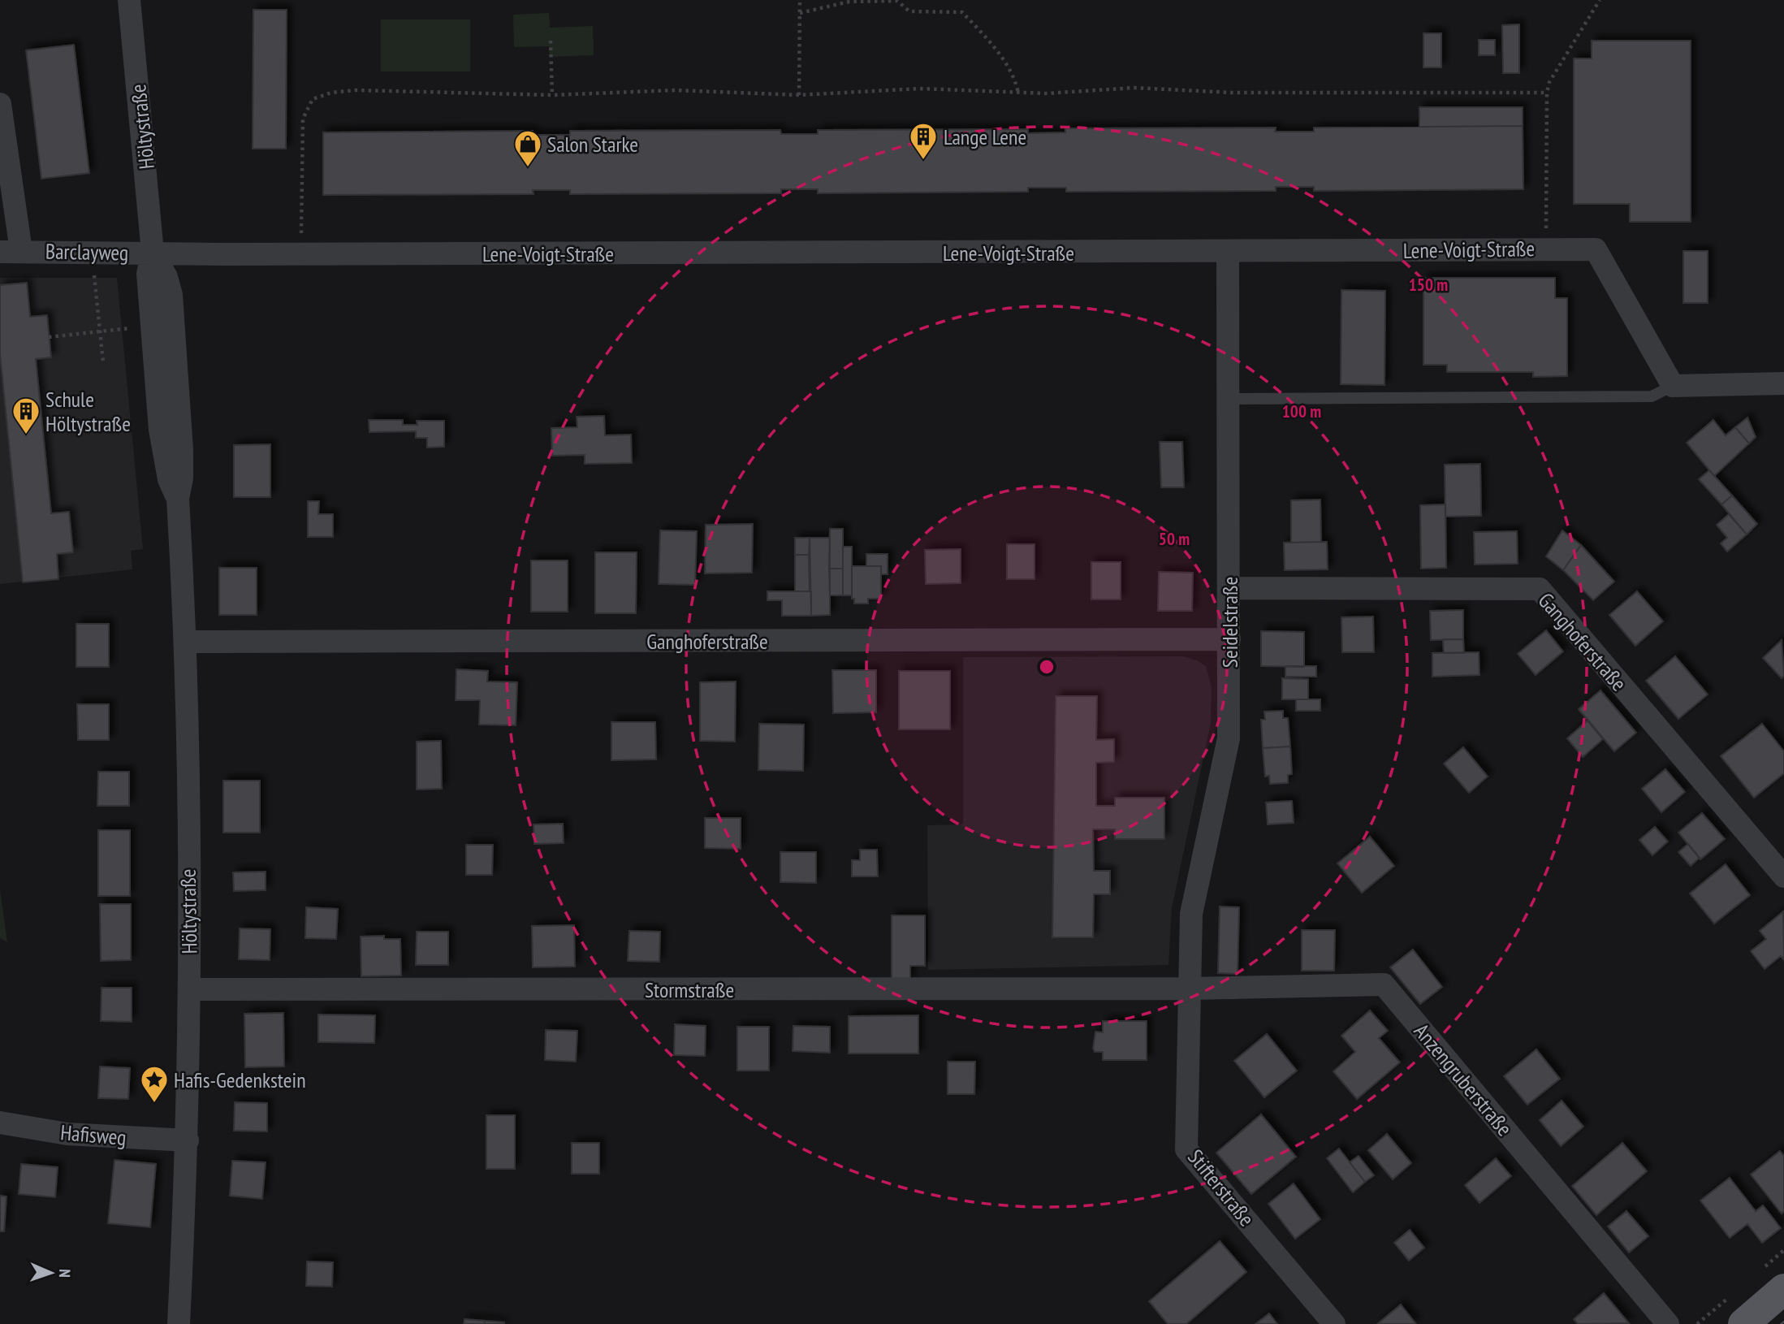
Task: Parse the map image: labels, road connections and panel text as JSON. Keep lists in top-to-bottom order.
{
  "streets": {
    "street": [
      "Höltystraße",
      "Lene-Voigt-Straße",
      "Barclayweg",
      "Seidelstraße",
      "Ganghoferstraße",
      "Stormstraße",
      "Anzengruberstraße",
      "Hafisweg",
      "Stifterstraße"
    ]
  },
  "crossings": [
    ["Höltystraße", "Lene-Voigt-Straße"],
    ["Höltystraße", "Barclayweg"],
    ["Höltystraße", "Ganghoferstraße"],
    ["Höltystraße", "Stormstraße"],
    ["Höltystraße", "Hafisweg"],
    ["Lene-Voigt-Straße", "Barclayweg"],
    ["Lene-Voigt-Straße", "Seidelstraße"],
    ["Seidelstraße", "Ganghoferstraße"],
    ["Seidelstraße", "Stormstraße"],
    ["Seidelstraße", "Anzengruberstraße"],
    ["Seidelstraße", "Stifterstraße"],
    ["Stormstraße", "Anzengruberstraße"],
    ["Stormstraße", "Stifterstraße"],
    ["Anzengruberstraße", "Stifterstraße"]
  ],
  "places": {
    "building": ["Lange Lene", "Schule Höltystraße"],
    "shop": ["Salon Starke"],
    "place": ["Hafis-Gedenkstein"]
  },
  "north": "right",
  "rings": ["150 m", "100 m", "50 m"]
}
